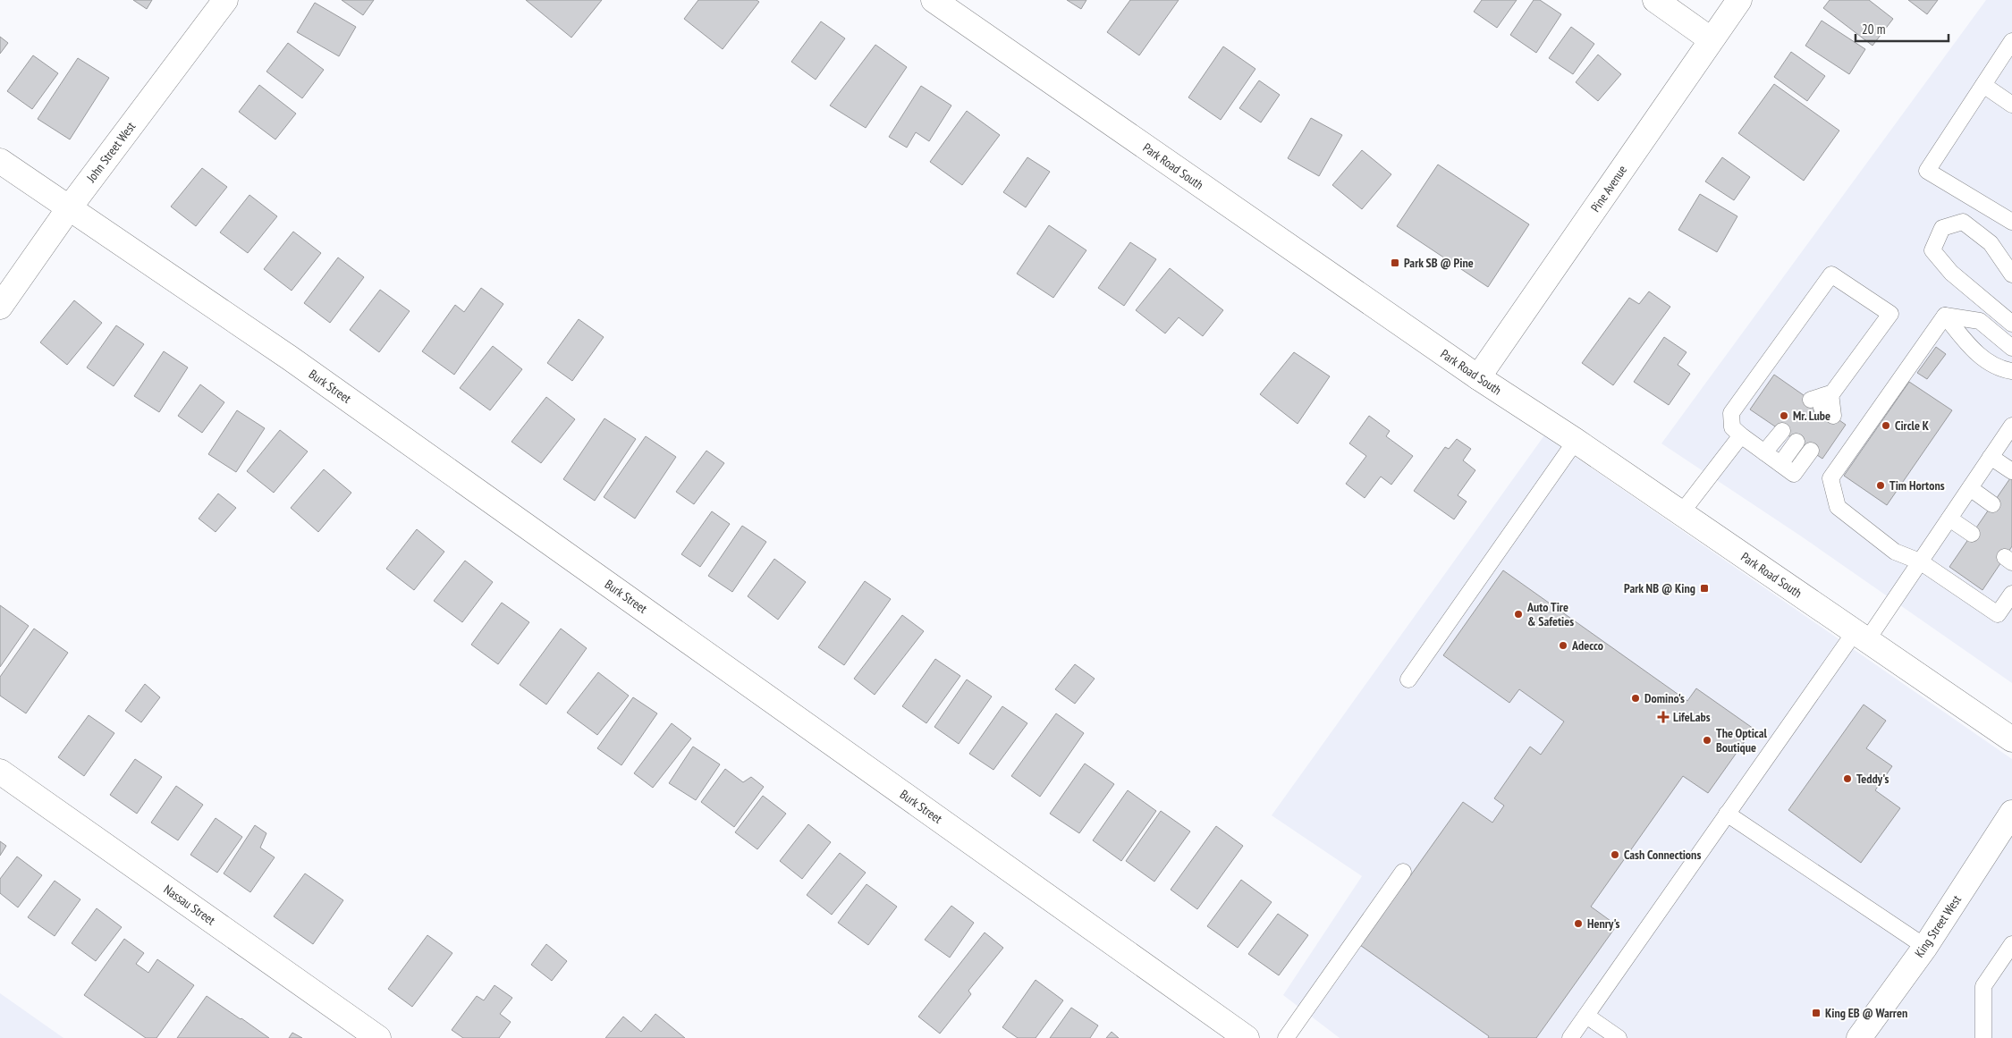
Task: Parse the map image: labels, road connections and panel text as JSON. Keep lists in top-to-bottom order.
{
  "streets": {
    "street": [
      "John Street West",
      "Park Road South",
      "Pine Avenue",
      "Burk Street",
      "Nassau Street",
      "King Street West"
    ]
  },
  "crossings": [
    ["John Street West", "Burk Street"],
    ["Park Road South", "Pine Avenue"]
  ],
  "places": {
    "transit": ["Park SB @ Pine", "Park NB @ King", "King EB @ Warren"],
    "other": [
      "Mr. Lube",
      "Circle K",
      "Tim Hortons",
      "Auto Tire & Safeties",
      "Adecco",
      "Domino's",
      "The Optical Boutique",
      "Teddy's",
      "Cash Connections",
      "Henry's"
    ],
    "health": ["LifeLabs"]
  },
  "scale_bar": "20 m"
}
